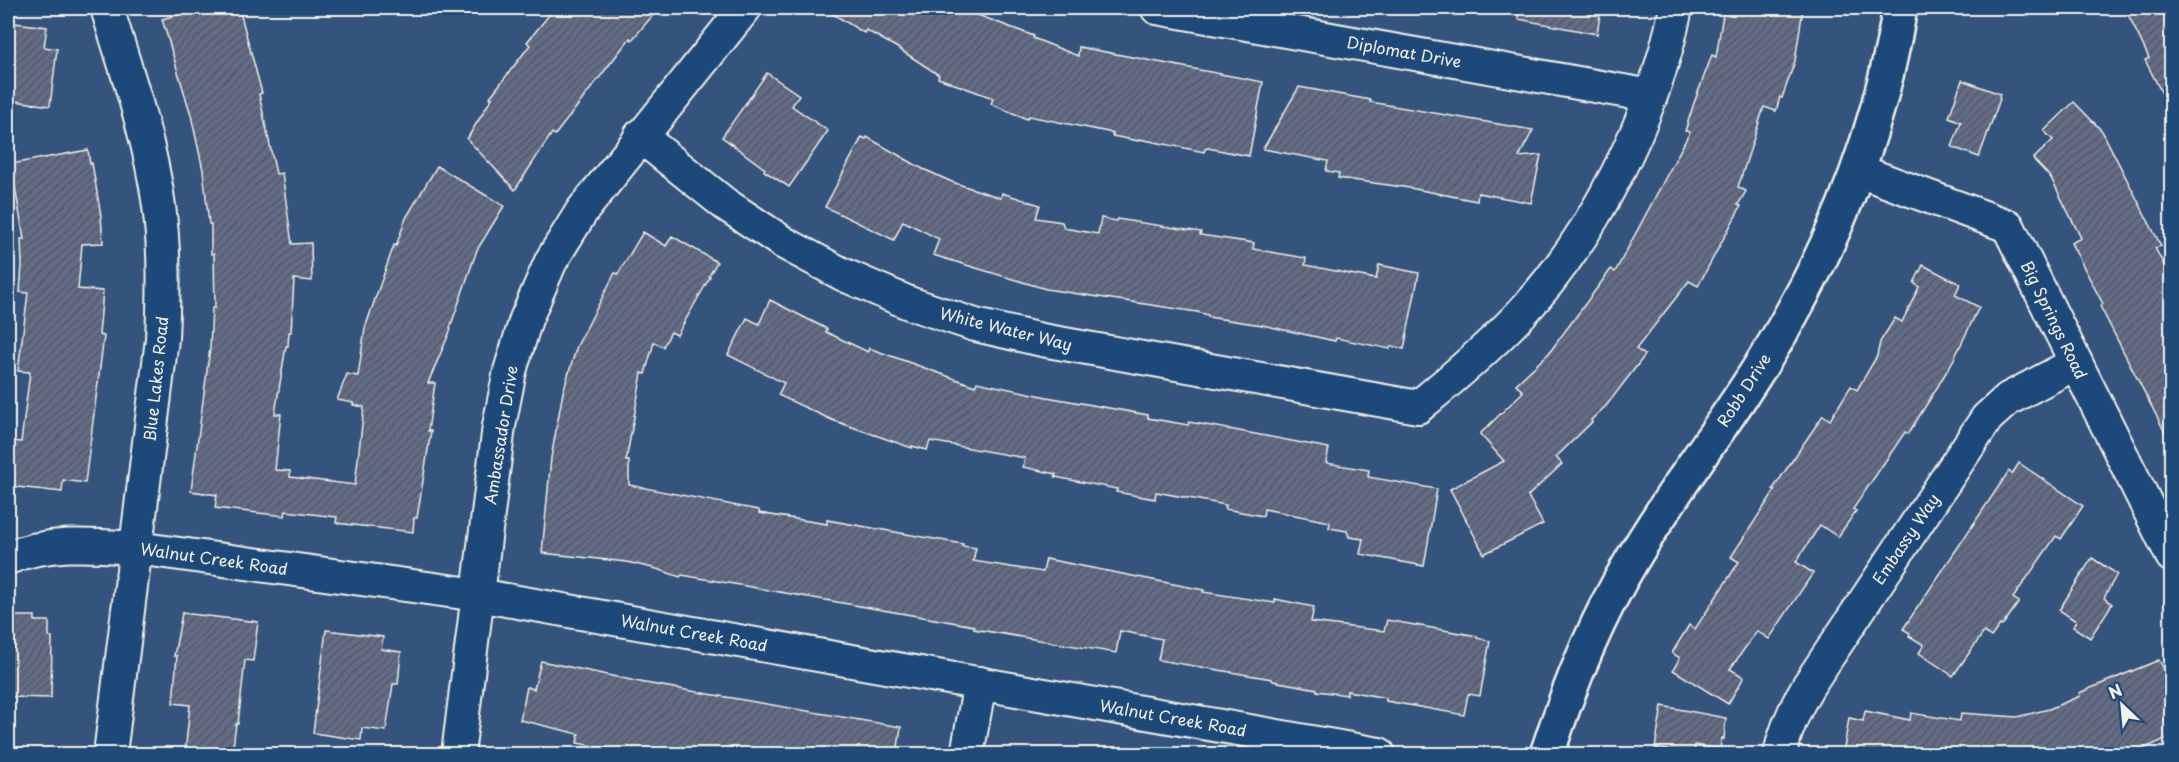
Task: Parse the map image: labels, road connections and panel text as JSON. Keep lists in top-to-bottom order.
{
  "streets": {
    "main road": ["Robb Drive"],
    "street": [
      "Diplomat Drive",
      "Big Springs Road",
      "White Water Way",
      "Blue Lakes Road",
      "Ambassador Drive",
      "Embassy Way",
      "Walnut Creek Road"
    ]
  },
  "crossings": [
    ["Diplomat Drive", "White Water Way"],
    ["Big Springs Road", "Robb Drive"],
    ["Big Springs Road", "Embassy Way"],
    ["White Water Way", "Ambassador Drive"],
    ["Blue Lakes Road", "Walnut Creek Road"],
    ["Ambassador Drive", "Walnut Creek Road"]
  ],
  "north": "top left"
}
